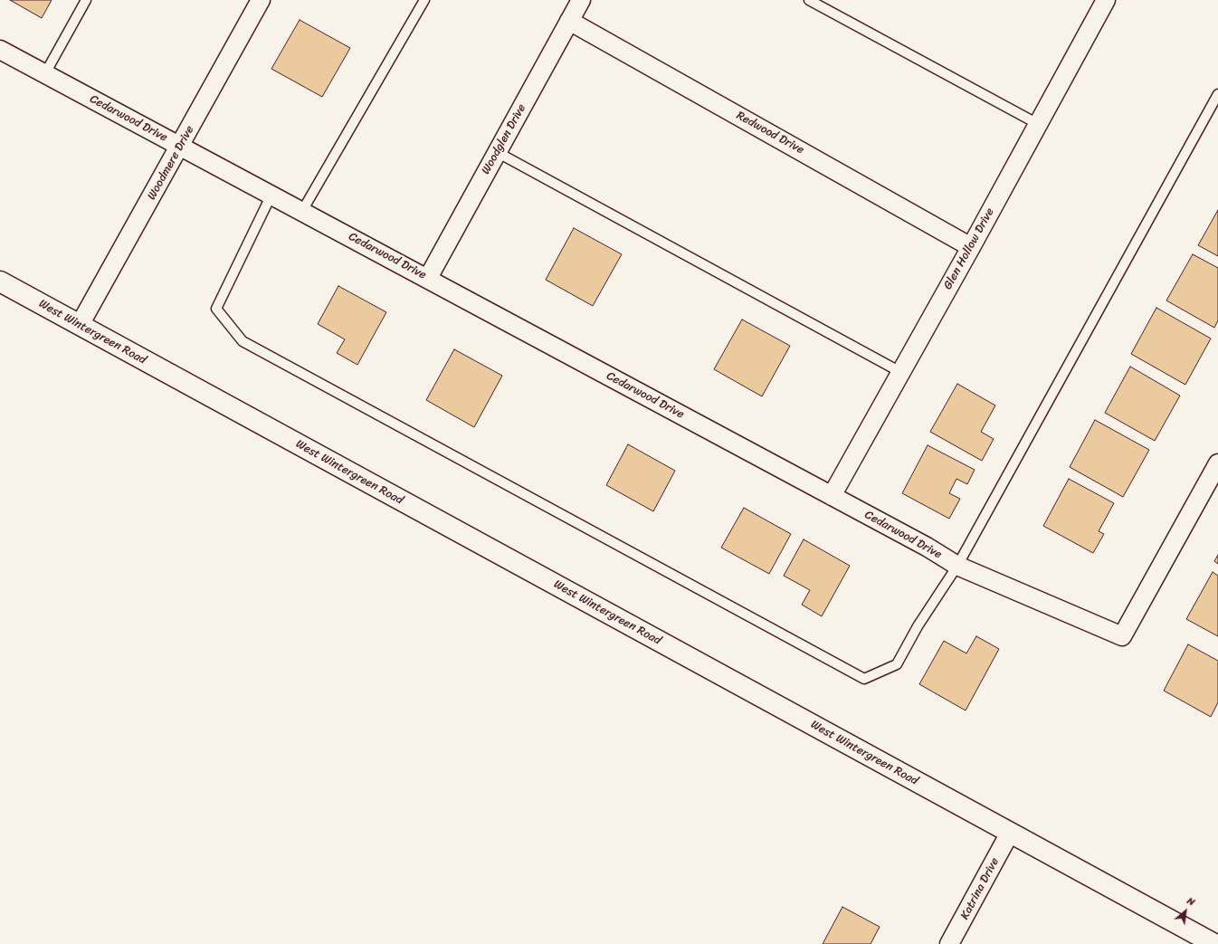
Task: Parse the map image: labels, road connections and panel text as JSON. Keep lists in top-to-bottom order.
{
  "streets": {
    "main road": ["West Wintergreen Road"],
    "street": [
      "Cedarwood Drive",
      "Redwood Drive",
      "Woodglen Drive",
      "Woodmere Drive",
      "Glen Hollow Drive",
      "Katrina Drive"
    ]
  },
  "crossings": [
    ["Cedarwood Drive", "Woodglen Drive"],
    ["Cedarwood Drive", "Woodmere Drive"],
    ["Cedarwood Drive", "Glen Hollow Drive"],
    ["Redwood Drive", "Woodglen Drive"],
    ["Redwood Drive", "Glen Hollow Drive"],
    ["Woodmere Drive", "West Wintergreen Road"],
    ["West Wintergreen Road", "Katrina Drive"]
  ],
  "north": "top right"
}
